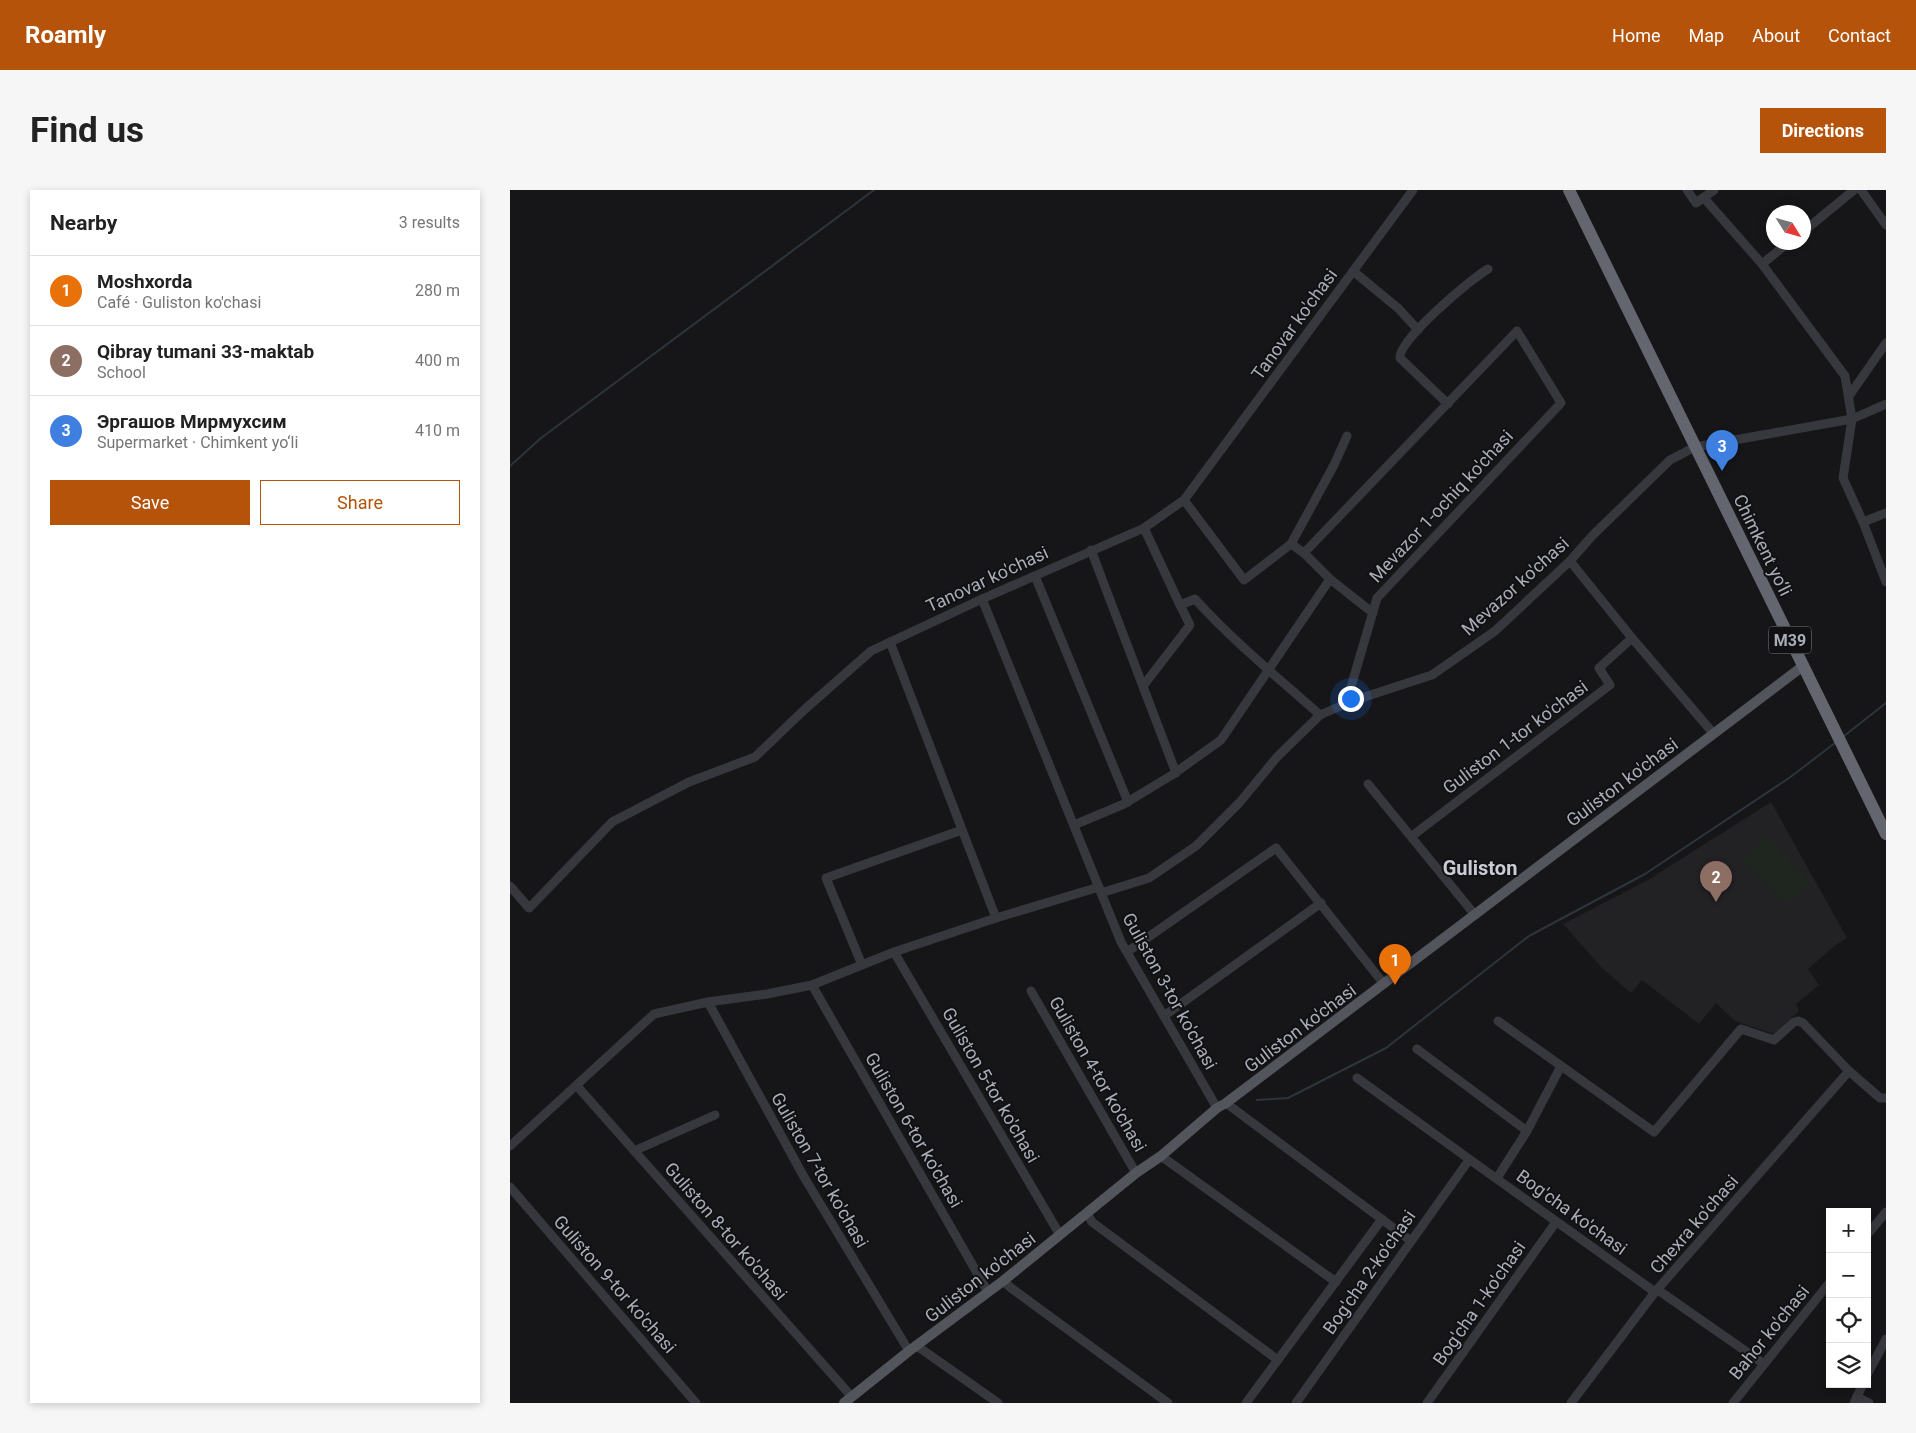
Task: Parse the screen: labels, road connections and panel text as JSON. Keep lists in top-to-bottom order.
{
  "streets": {
    "highway": ["Chimkent yo‘li", "M39"],
    "main road": ["Guliston ko'chasi"],
    "street": [
      "Tanovar ko'chasi",
      "Mevazor 1-ochiq ko'chasi",
      "Mevazor ko'chasi",
      "Guliston 1-tor ko'chasi",
      "Guliston 3-tor ko'chasi",
      "Guliston 4-tor ko'chasi",
      "Guliston 5-tor ko'chasi",
      "Guliston 6-tor ko'chasi",
      "Guliston 7-tor ko'chasi",
      "Bog'cha ko'chasi",
      "Chexra ko'chasi",
      "Guliston 8-tor ko'chasi",
      "Bog'cha 2-ko'chasi",
      "Guliston 9-tor ko'chasi",
      "Bog'cha 1-ko'chasi",
      "Bahor ko'chasi"
    ]
  },
  "crossings": [
    ["Tanovar ko'chasi", "Guliston 3-tor ko'chasi"],
    ["Mevazor 1-ochiq ko'chasi", "Mevazor ko'chasi"],
    ["Chimkent yo‘li", "Mevazor ko'chasi"],
    ["Chimkent yo‘li", "Guliston ko'chasi"],
    ["Mevazor ko'chasi", "Guliston 3-tor ko'chasi"],
    ["Mevazor ko'chasi", "Guliston 5-tor ko'chasi"],
    ["Mevazor ko'chasi", "Guliston 6-tor ko'chasi"],
    ["Mevazor ko'chasi", "Guliston 7-tor ko'chasi"],
    ["Mevazor ko'chasi", "Guliston 8-tor ko'chasi"],
    ["Guliston ko'chasi", "Guliston 3-tor ko'chasi"],
    ["Guliston ko'chasi", "Guliston 4-tor ko'chasi"],
    ["Guliston ko'chasi", "Guliston 5-tor ko'chasi"],
    ["Guliston ko'chasi", "Guliston 6-tor ko'chasi"],
    ["Guliston ko'chasi", "Guliston 7-tor ko'chasi"],
    ["Guliston ko'chasi", "Guliston 8-tor ko'chasi"],
    ["Bog'cha ko'chasi", "Chexra ko'chasi"],
    ["Bog'cha ko'chasi", "Bog'cha 2-ko'chasi"],
    ["Bog'cha ko'chasi", "Bog'cha 1-ko'chasi"],
    ["Bog'cha ko'chasi", "Bahor ko'chasi"]
  ],
  "districts": ["Guliston"],
  "north": "bottom right",
  "page": {
    "header": "Roamly",
    "nav": [
      "Home",
      "Map",
      "About",
      "Contact"
    ],
    "buttons": [
      "Directions",
      ["Save", "Share"]
    ],
    "title": "Find us",
    "heading": ["Nearby", "3 results"],
    "list": [
      {
        "mark": "1",
        "name": "Moshxorda",
        "note": "Café · Guliston ko'chasi",
        "value": "280 m"
      },
      {
        "mark": "2",
        "name": "Qibray tumani 33-maktab",
        "note": "School",
        "value": "400 m"
      },
      {
        "mark": "3",
        "name": "Эргашов Мирмухсим",
        "note": "Supermarket · Chimkent yo‘li",
        "value": "410 m"
      }
    ],
    "pins": ["3", "2", "1"],
    "map_buttons": ["+", "−"]
  }
}
